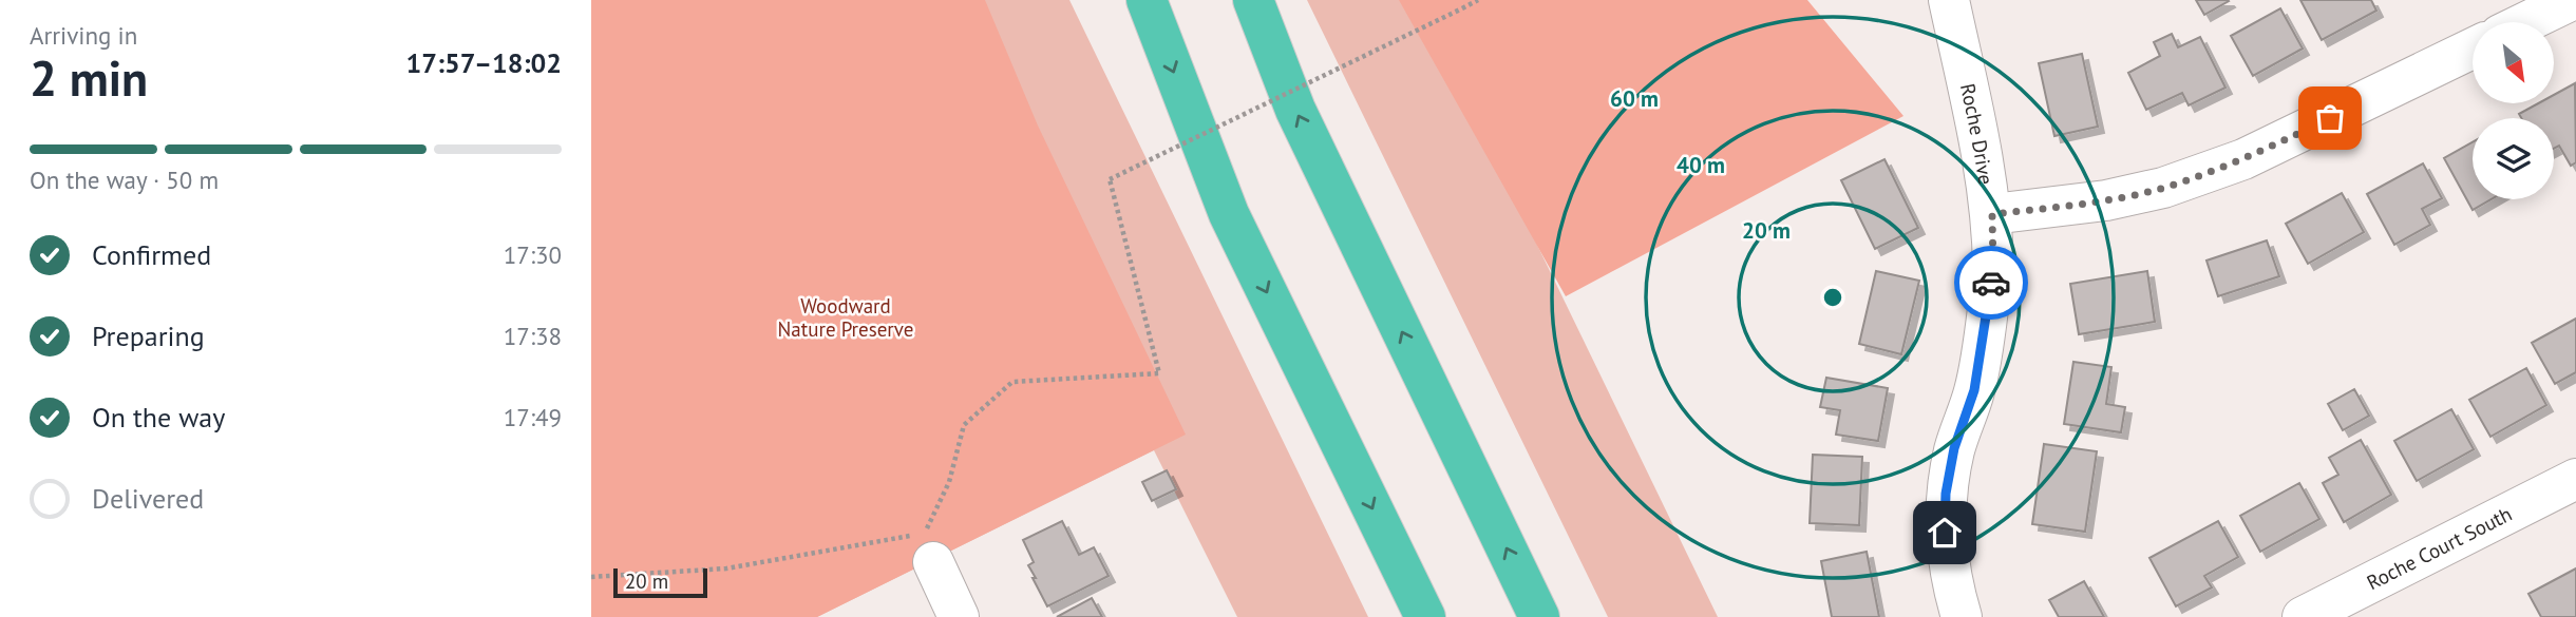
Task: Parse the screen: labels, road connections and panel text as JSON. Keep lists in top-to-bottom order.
{
  "streets": {
    "street": ["Roche Drive", "Roche Court South"]
  },
  "parks": ["Woodward Nature Preserve"],
  "scale_bar": "20 m",
  "north": "bottom right",
  "page": {
    "heading": ["2 min", "Arriving in", "17:57–18:02"],
    "bar": "On the way · 50 m",
    "list": [
      ["Confirmed", "17:30"],
      ["Preparing", "17:38"],
      ["On the way", "17:49"],
      "Delivered"
    ],
    "scale": "20 m"
  },
  "rings": ["60 m", "40 m", "20 m"]
}
